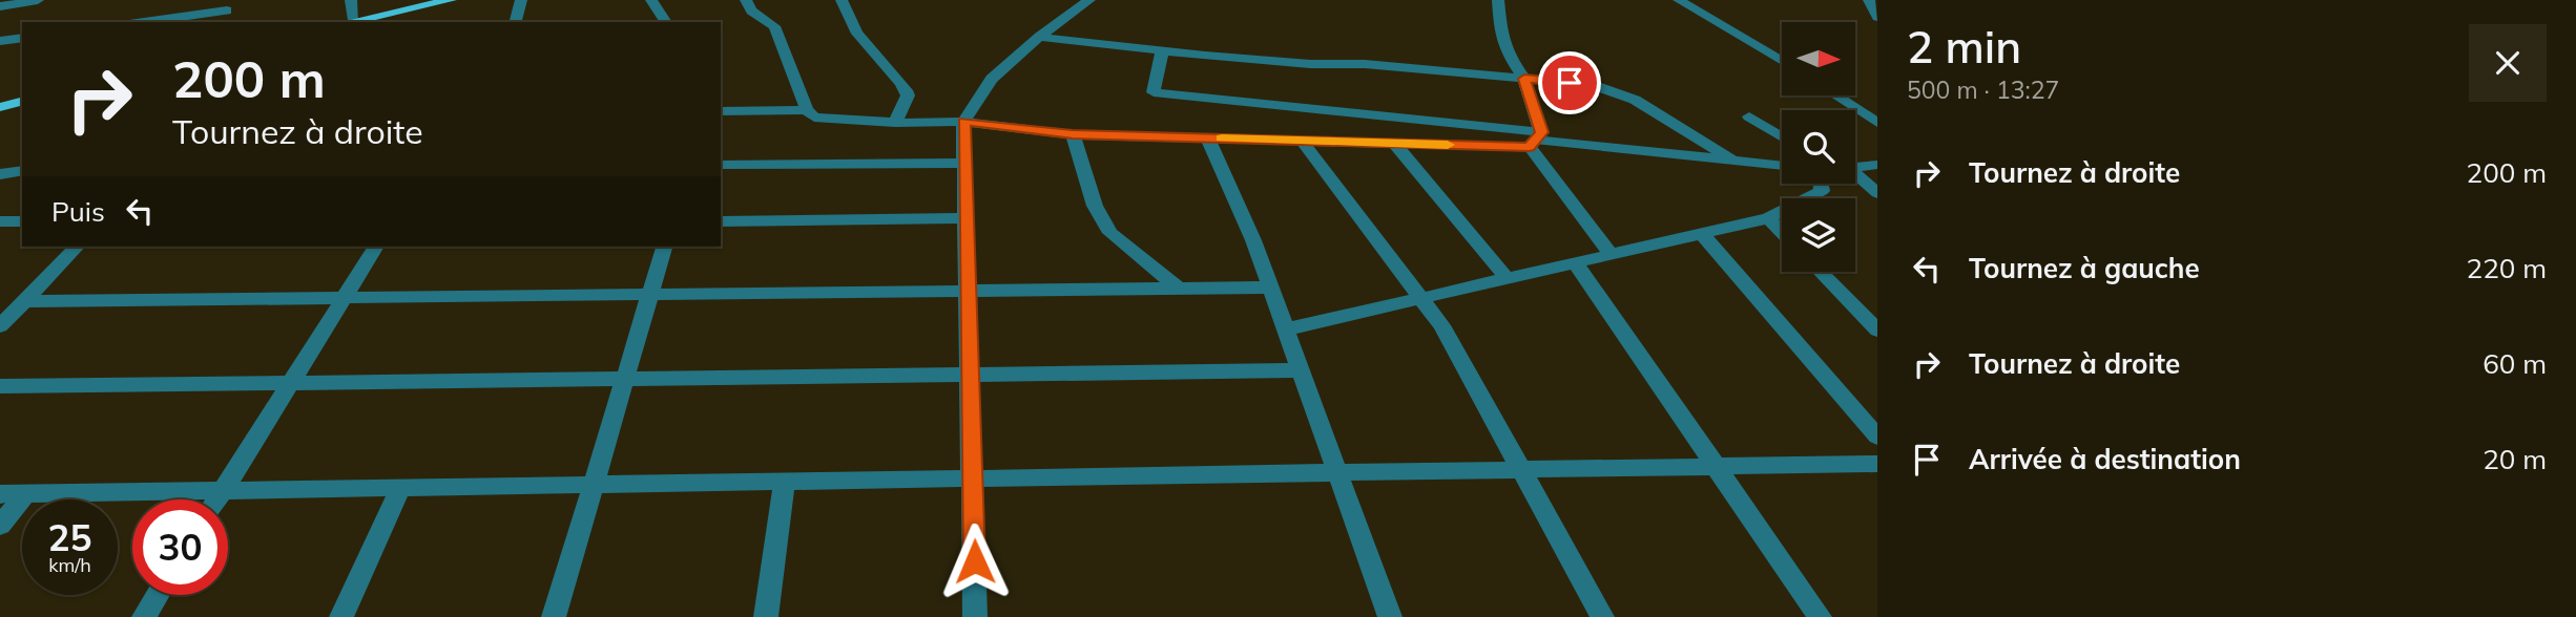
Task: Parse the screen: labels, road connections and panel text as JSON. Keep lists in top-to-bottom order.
{
  "north": "right",
  "page": {
    "heading": ["2 min", "500 m · 13:27"],
    "turn": ["200 m", "Tournez à droite"],
    "list": [
      {
        "name": "Tournez à droite",
        "value": "200 m"
      },
      {
        "name": "Tournez à gauche",
        "value": "220 m"
      },
      {
        "name": "Tournez à droite",
        "value": "60 m"
      },
      {
        "name": "Arrivée à destination",
        "value": "20 m"
      }
    ],
    "then": "Puis",
    "speed": "25 km/h",
    "limit": "30"
  }
}
